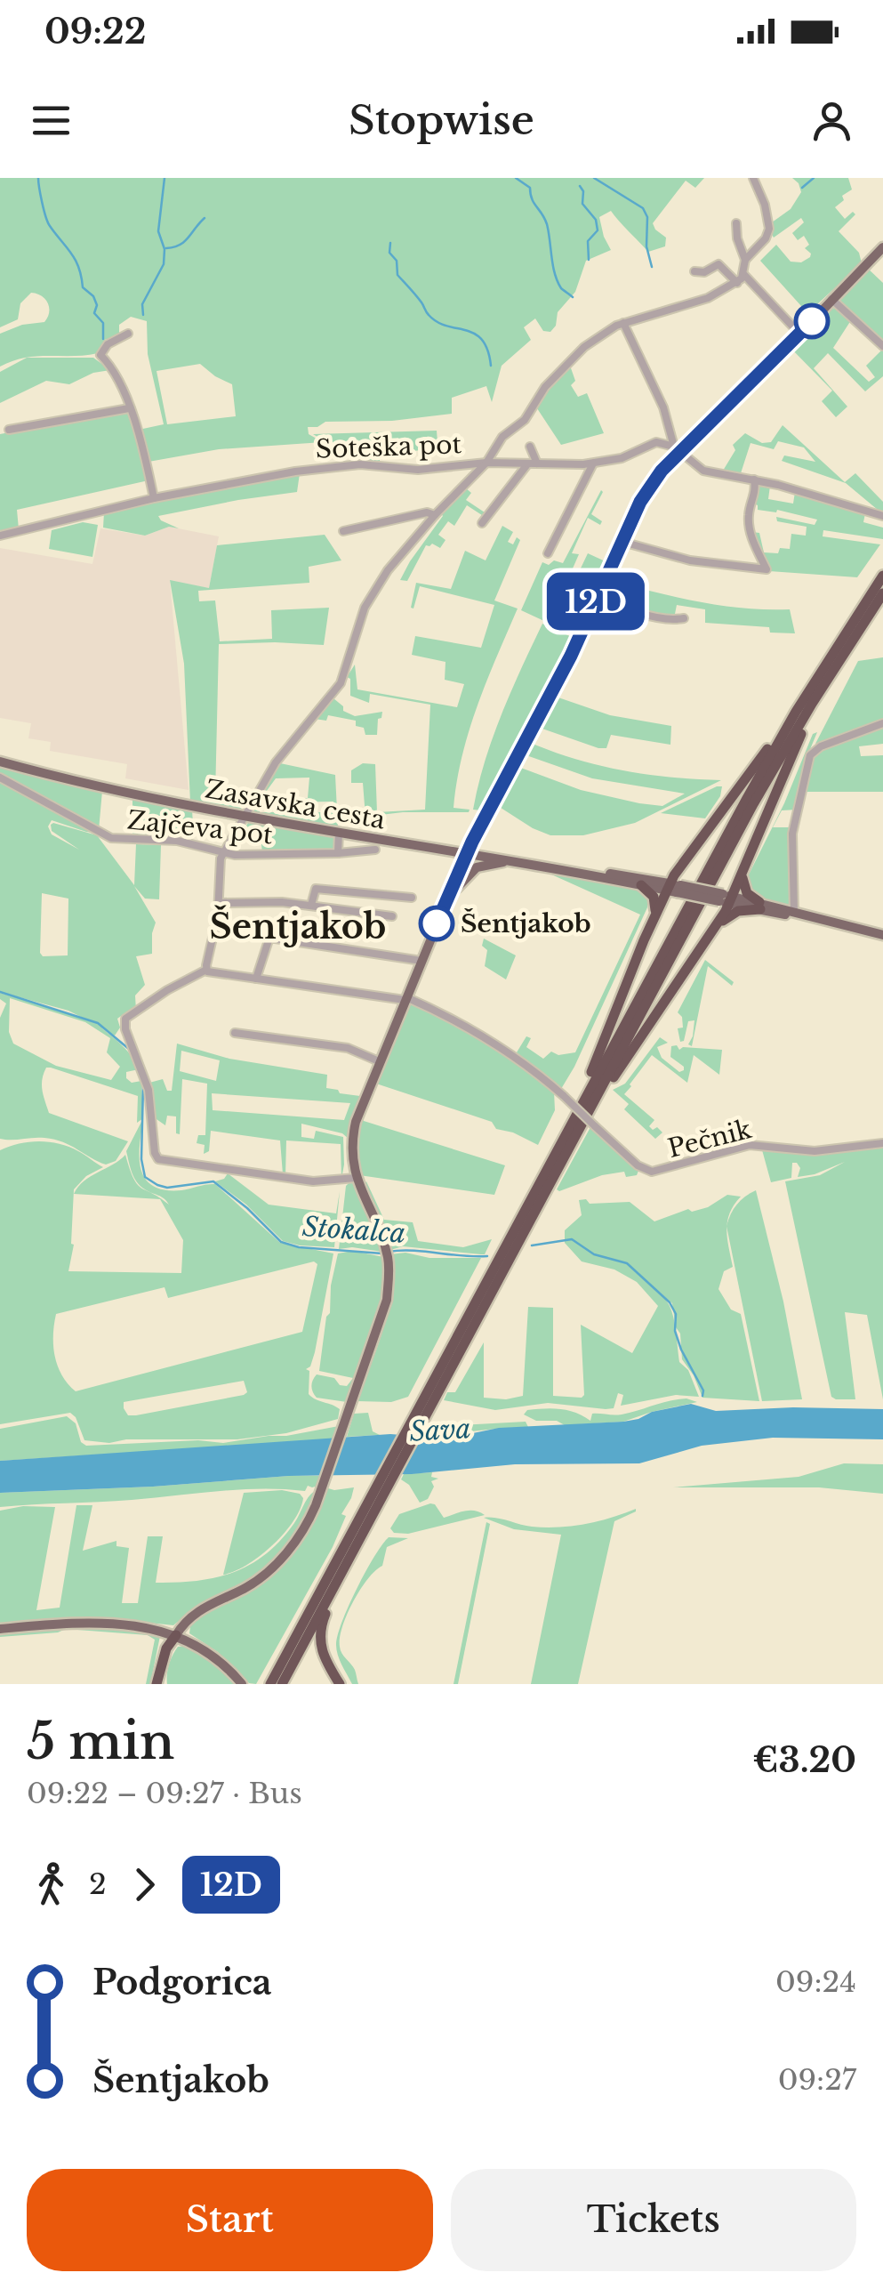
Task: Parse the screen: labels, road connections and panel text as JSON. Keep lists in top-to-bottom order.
{
  "streets": {
    "main road": ["Zasavska cesta"],
    "street": ["Soteška pot", "Zajčeva pot", "Pečnik"]
  },
  "districts": ["Šentjakob"],
  "water": ["Stokalca", "Sava"],
  "places": ["Šentjakob"],
  "lines": ["bus line 12D"],
  "page": {
    "status": "09:22",
    "header": "Stopwise",
    "on_map": "12D",
    "heading": ["5 min", "09:22 – 09:27 · Bus", "€3.20"],
    "legs": ["2", "12D"],
    "list": [
      {
        "name": "Podgorica",
        "value": "09:24"
      },
      {
        "name": "Šentjakob",
        "value": "09:27"
      }
    ],
    "buttons": ["Start", "Tickets"]
  }
}
